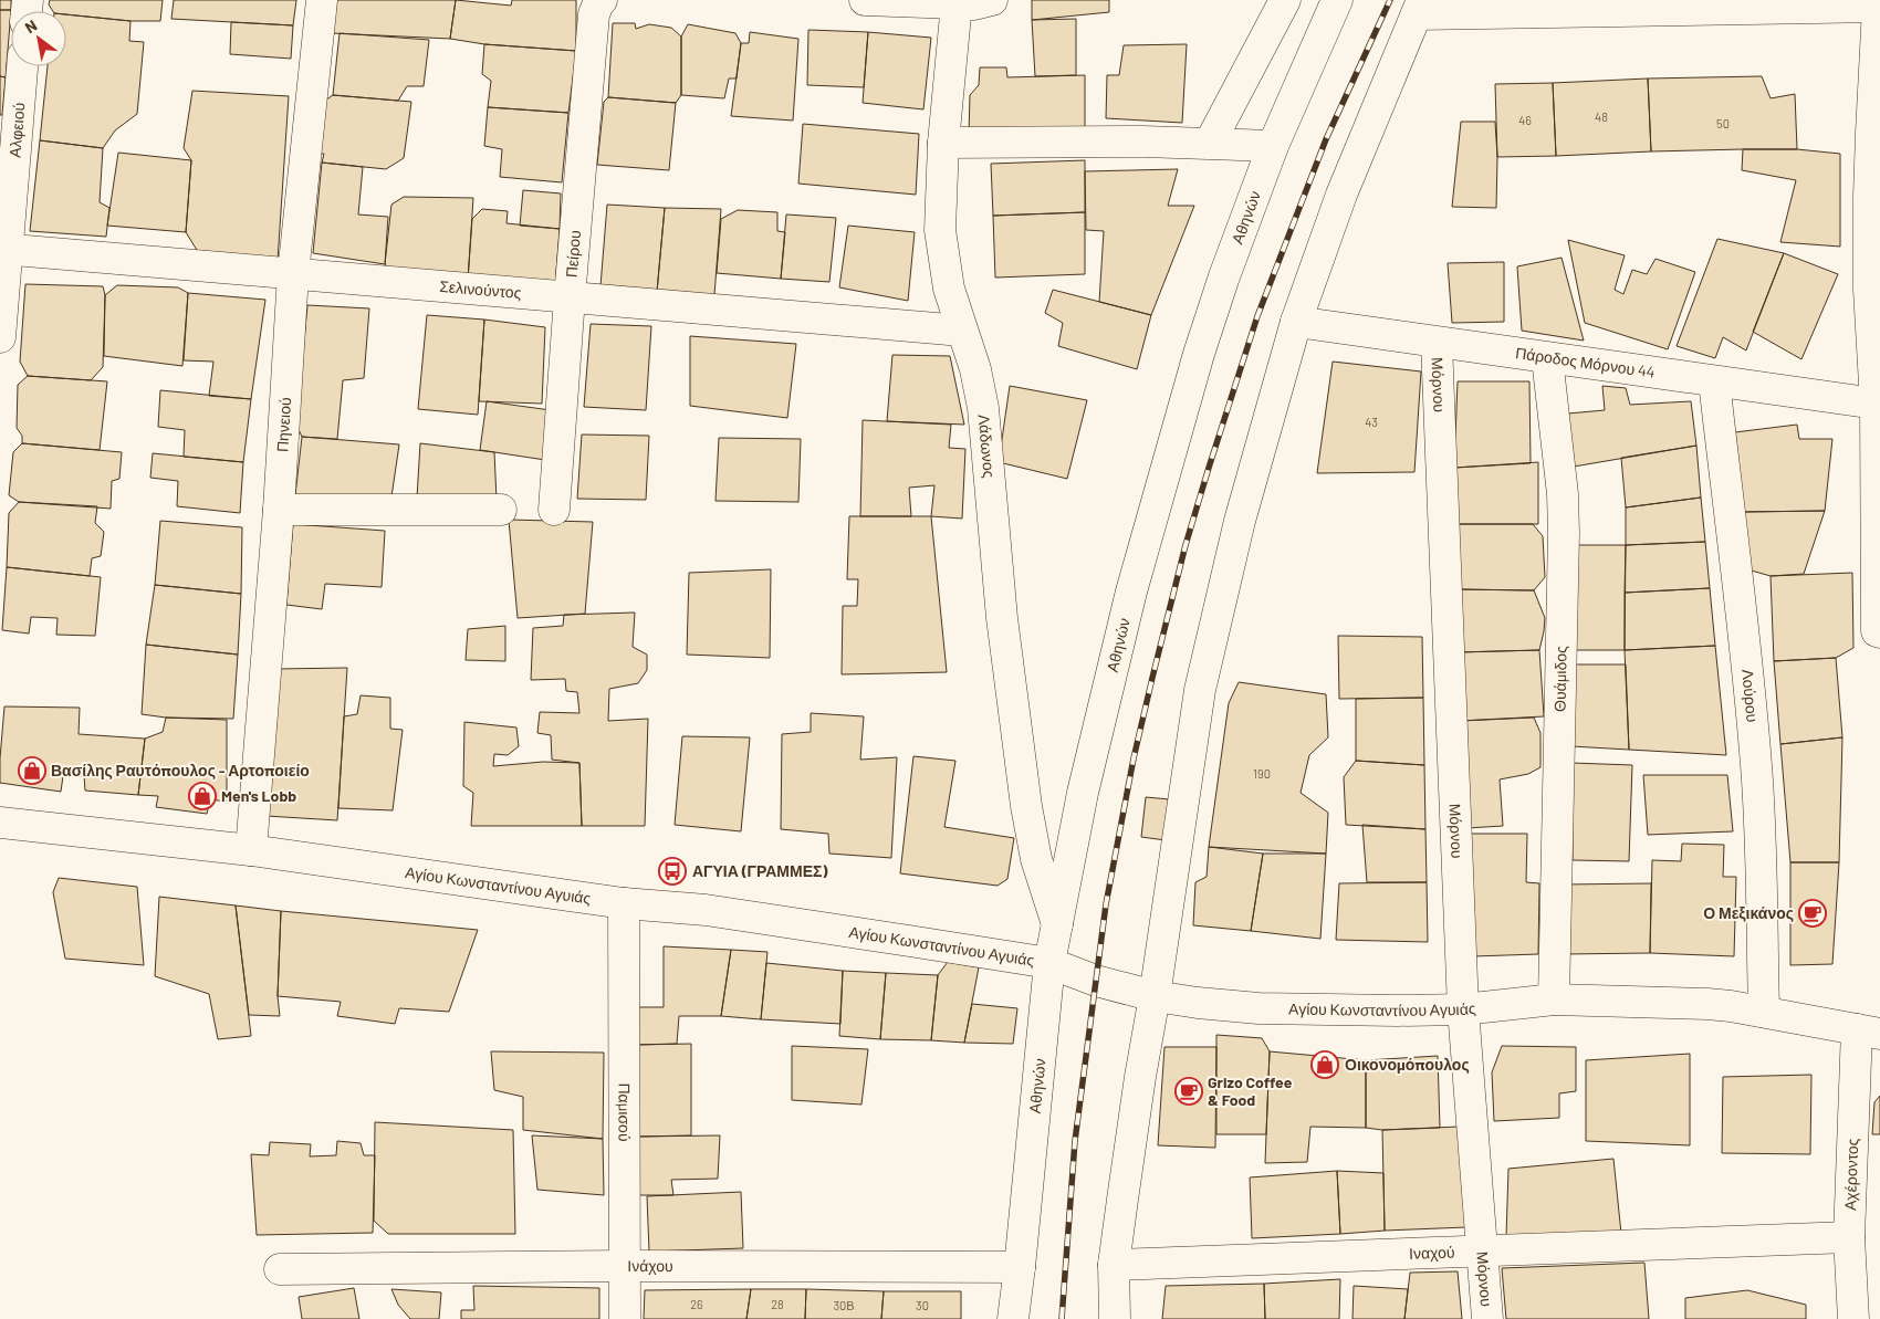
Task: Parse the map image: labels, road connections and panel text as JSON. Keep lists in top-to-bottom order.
{
  "streets": {
    "street": [
      "Αλφειού",
      "Αθηνών",
      "Πείρου",
      "Σελινούντος",
      "Πάροδος Μόρνου 44",
      "Μόρνου",
      "Πηνειού",
      "Λάδωνος",
      "Θυάμιδος",
      "Λούρου",
      "Αγίου Κωνσταντίνου Αγυιάς",
      "Παμισού",
      "Αχέροντος",
      "Ιναχού",
      "Ινάχου"
    ]
  },
  "crossings": [
    ["Αλφειού", "Σελινούντος"],
    ["Αθηνών", "Λάδωνος"],
    ["Αθηνών", "Αγίου Κωνσταντίνου Αγυιάς"],
    ["Αθηνών", "Ινάχου"],
    ["Πείρου", "Σελινούντος"],
    ["Σελινούντος", "Πηνειού"],
    ["Σελινούντος", "Λάδωνος"],
    ["Πάροδος Μόρνου 44", "Μόρνου"],
    ["Πάροδος Μόρνου 44", "Θυάμιδος"],
    ["Πάροδος Μόρνου 44", "Λούρου"],
    ["Μόρνου", "Αγίου Κωνσταντίνου Αγυιάς"],
    ["Μόρνου", "Ιναχού"],
    ["Πηνειού", "Αγίου Κωνσταντίνου Αγυιάς"],
    ["Θυάμιδος", "Αγίου Κωνσταντίνου Αγυιάς"],
    ["Λούρου", "Αγίου Κωνσταντίνου Αγυιάς"],
    ["Αγίου Κωνσταντίνου Αγυιάς", "Παμισού"],
    ["Αγίου Κωνσταντίνου Αγυιάς", "Αχέροντος"],
    ["Παμισού", "Ινάχου"],
    ["Αχέροντος", "Ιναχού"]
  ],
  "places": {
    "shop": ["Βασίλης Ραυτόπουλος - Αρτοποιείο", "Men's Lobb", "Οικονομόπουλος"],
    "bus stop": ["ΑΓΥΙΑ (ΓΡΑΜΜΕΣ)"],
    "cafe": ["Ο Μεξικάνος", "Grizo Coffee & Food"]
  },
  "house_numbers": [
    "48",
    "46",
    "50",
    "43",
    "190",
    "26",
    "28",
    "30Β",
    "30"
  ],
  "north": "top left"
}
